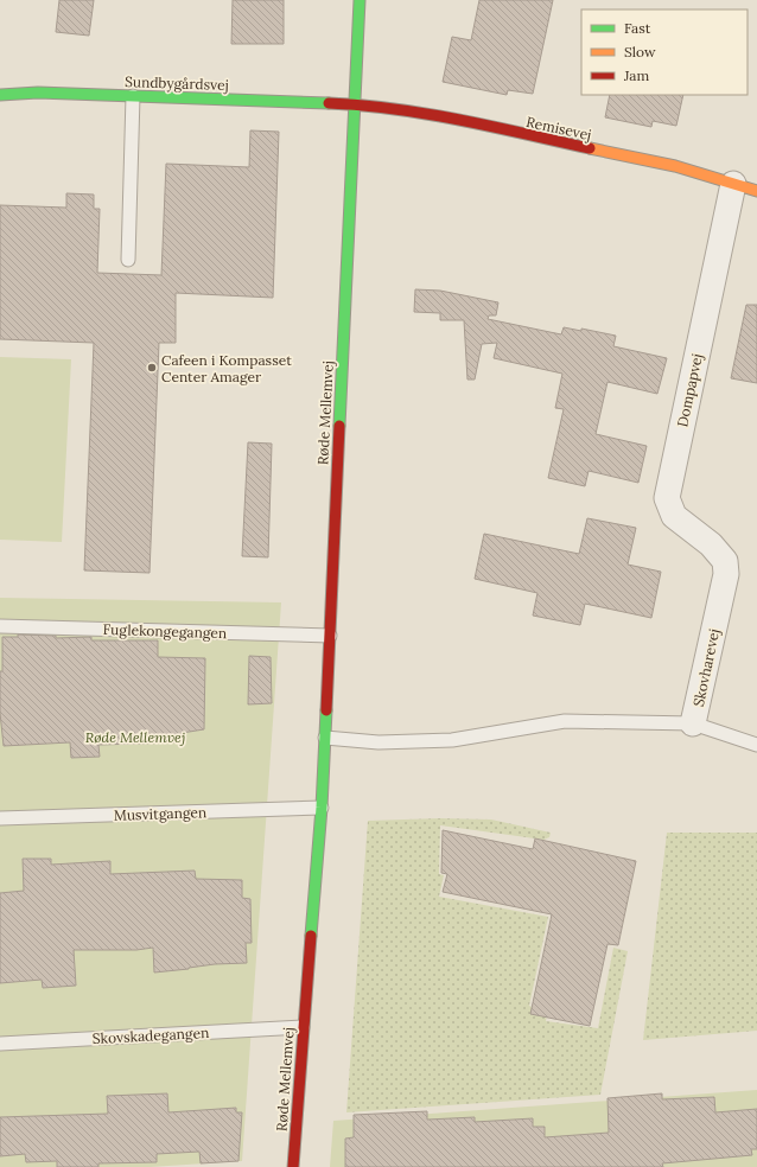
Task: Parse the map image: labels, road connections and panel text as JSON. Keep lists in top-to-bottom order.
{
  "streets": {
    "street": [
      "Sundbygårdsvej",
      "Remisevej",
      "Dompapvej",
      "Røde Mellemvej",
      "Skovharevej"
    ],
    "lane": ["Fuglekongegangen", "Musvitgangen", "Skovskadegangen"]
  },
  "crossings": [
    ["Sundbygårdsvej", "Remisevej"],
    ["Sundbygårdsvej", "Røde Mellemvej"],
    ["Remisevej", "Dompapvej"],
    ["Remisevej", "Røde Mellemvej"],
    ["Dompapvej", "Skovharevej"],
    ["Røde Mellemvej", "Fuglekongegangen"],
    ["Røde Mellemvej", "Musvitgangen"],
    ["Røde Mellemvej", "Skovskadegangen"]
  ],
  "parks": ["Røde Mellemvej"],
  "places": ["Cafeen i Kompasset Center Amager"],
  "legend": ["Fast", "Slow", "Jam"]
}
